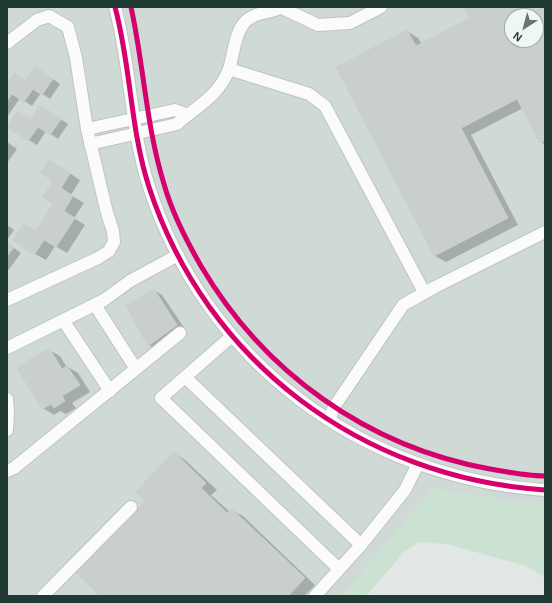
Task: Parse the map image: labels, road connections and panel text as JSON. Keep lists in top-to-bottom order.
{
  "north": "bottom left"
}
